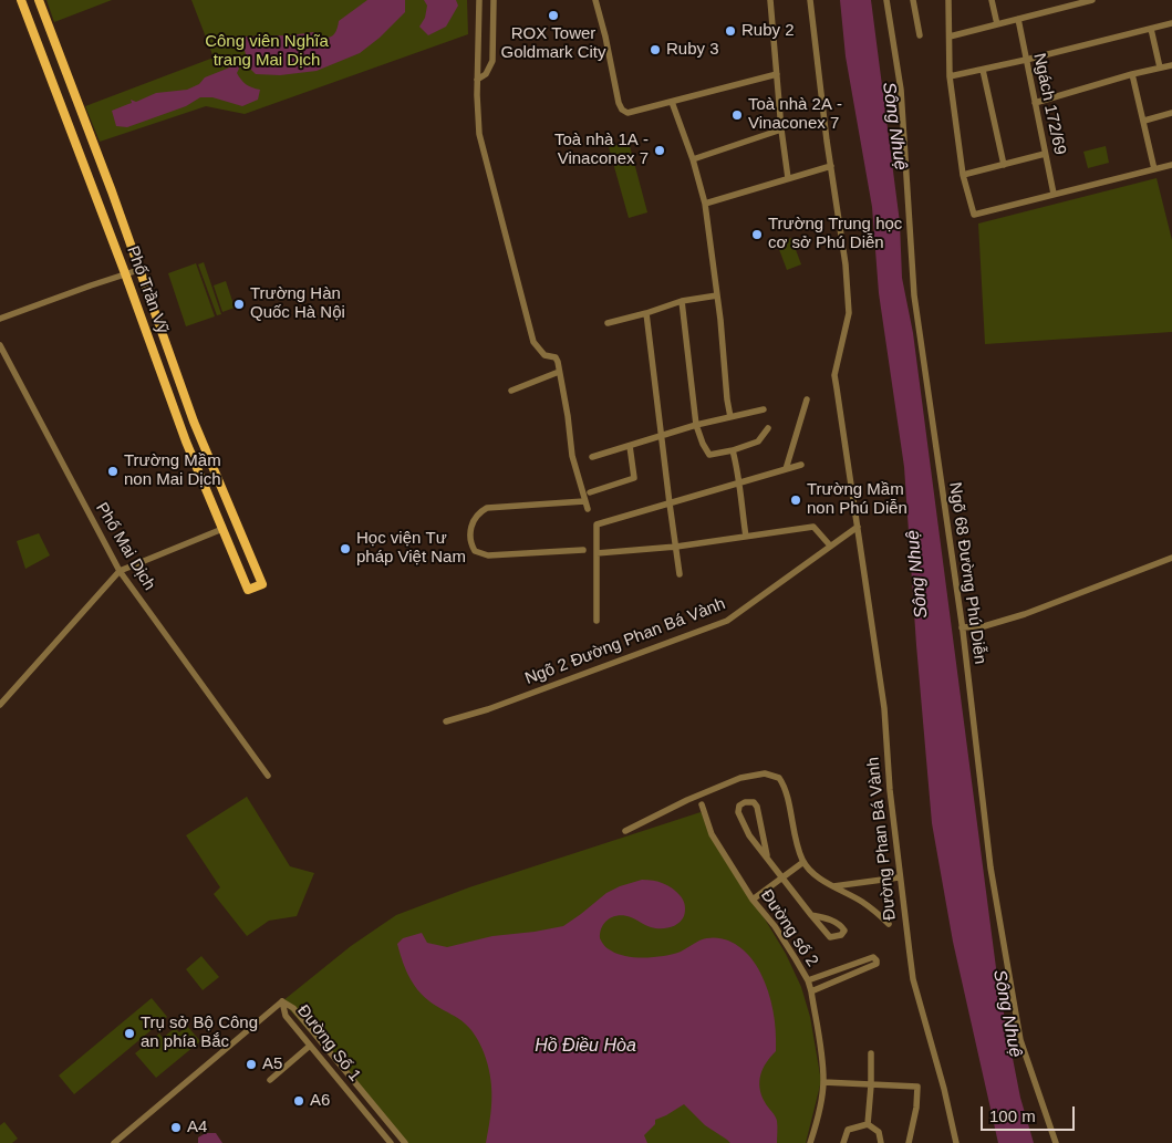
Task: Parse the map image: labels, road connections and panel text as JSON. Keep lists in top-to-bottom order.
{
  "streets": {
    "main road": ["Phố Trần Vỹ"],
    "street": [
      "Ngách 172/69",
      "Phố Mai Dịch",
      "Ngõ 68 Đường Phú Diễn",
      "Ngõ 2 Đường Phan Bá Vành",
      "Đường Phan Bá Vành",
      "Đường số 2",
      "Đường Số 1"
    ]
  },
  "crossings": [
    ["Ngõ 2 Đường Phan Bá Vành", "Đường Phan Bá Vành"]
  ],
  "water": ["Sông Nhuệ", "Hồ Điều Hòa"],
  "parks": ["Công viên Nghĩa trang Mai Dịch"],
  "places": [
    "ROX Tower Goldmark City",
    "Ruby 2",
    "Ruby 3",
    "Toà nhà 2A - Vinaconex 7",
    "Toà nhà 1A - Vinaconex 7",
    "Trường Trung học cơ sở Phú Diễn",
    "Trường Hàn Quốc Hà Nội",
    "Trường Mầm non Mai Dịch",
    "Trường Mầm non Phú Diễn",
    "Học viện Tư pháp Việt Nam",
    "Trụ sở Bộ Công an phía Bắc",
    "A5",
    "A6",
    "A4"
  ],
  "scale_bar": "100 m"
}
